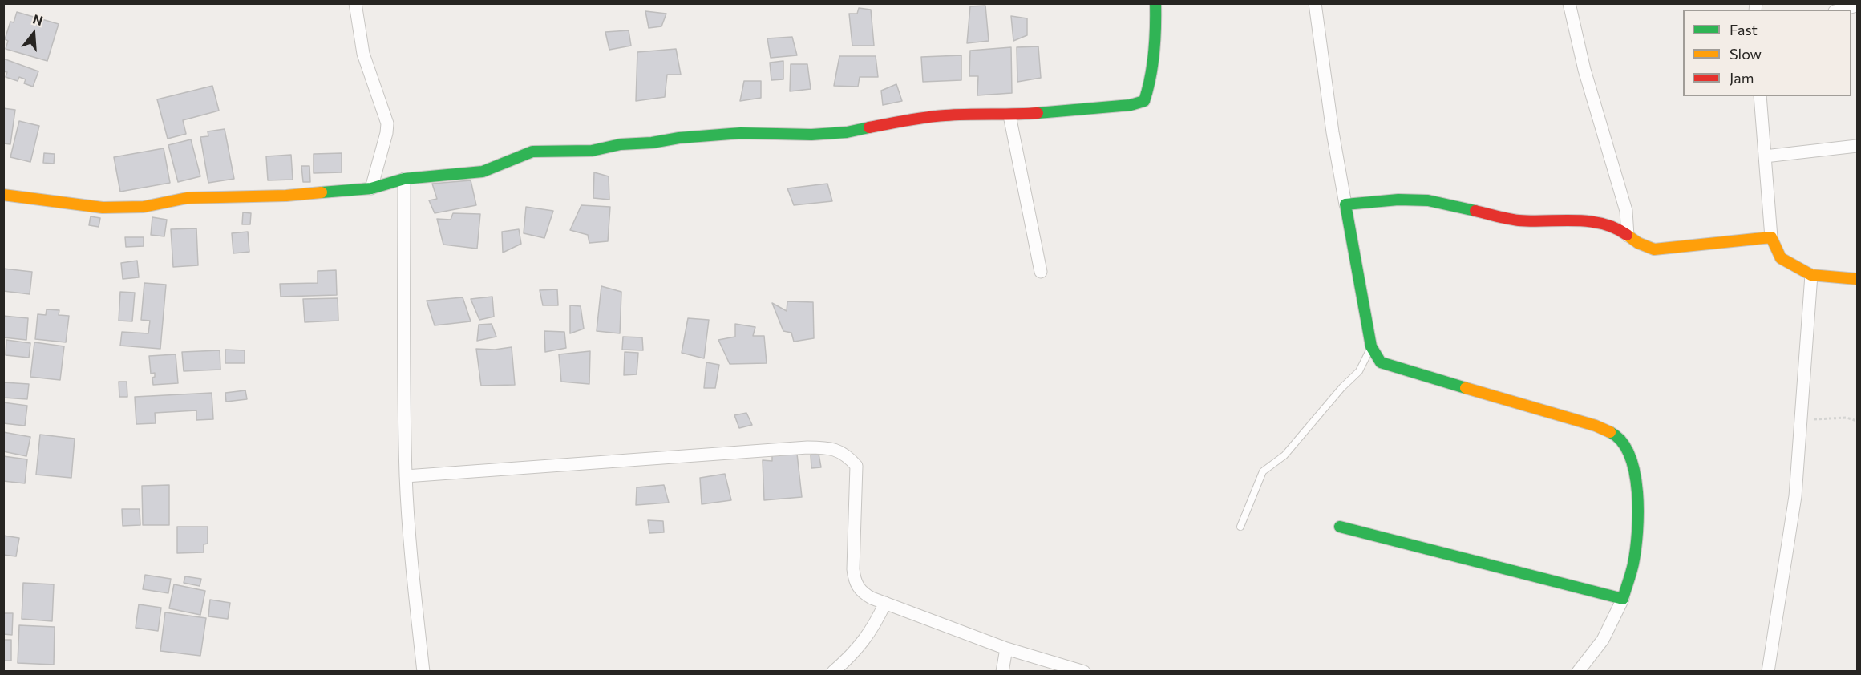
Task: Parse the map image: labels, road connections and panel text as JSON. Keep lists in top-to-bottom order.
{
  "legend": ["Fast", "Slow", "Jam"],
  "north": "top"
}
